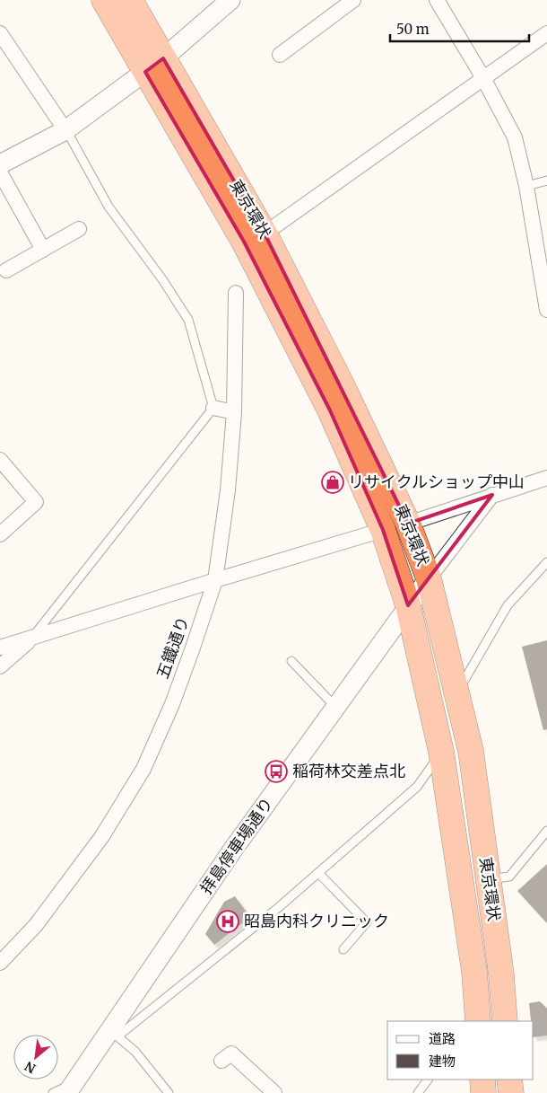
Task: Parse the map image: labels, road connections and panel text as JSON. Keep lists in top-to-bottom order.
{
  "streets": {
    "highway": ["東京環状"],
    "street": ["五鐵通り", "拝島停車場通り"]
  },
  "crossings": [
    ["東京環状", "拝島停車場通り"]
  ],
  "places": {
    "shop": ["リサイクルショップ中山"],
    "bus stop": ["稲荷林交差点北"],
    "hospital": ["昭島内科クリニック"]
  },
  "legend": ["道路", "建物"],
  "scale_bar": "50 m",
  "north": "bottom left"
}
